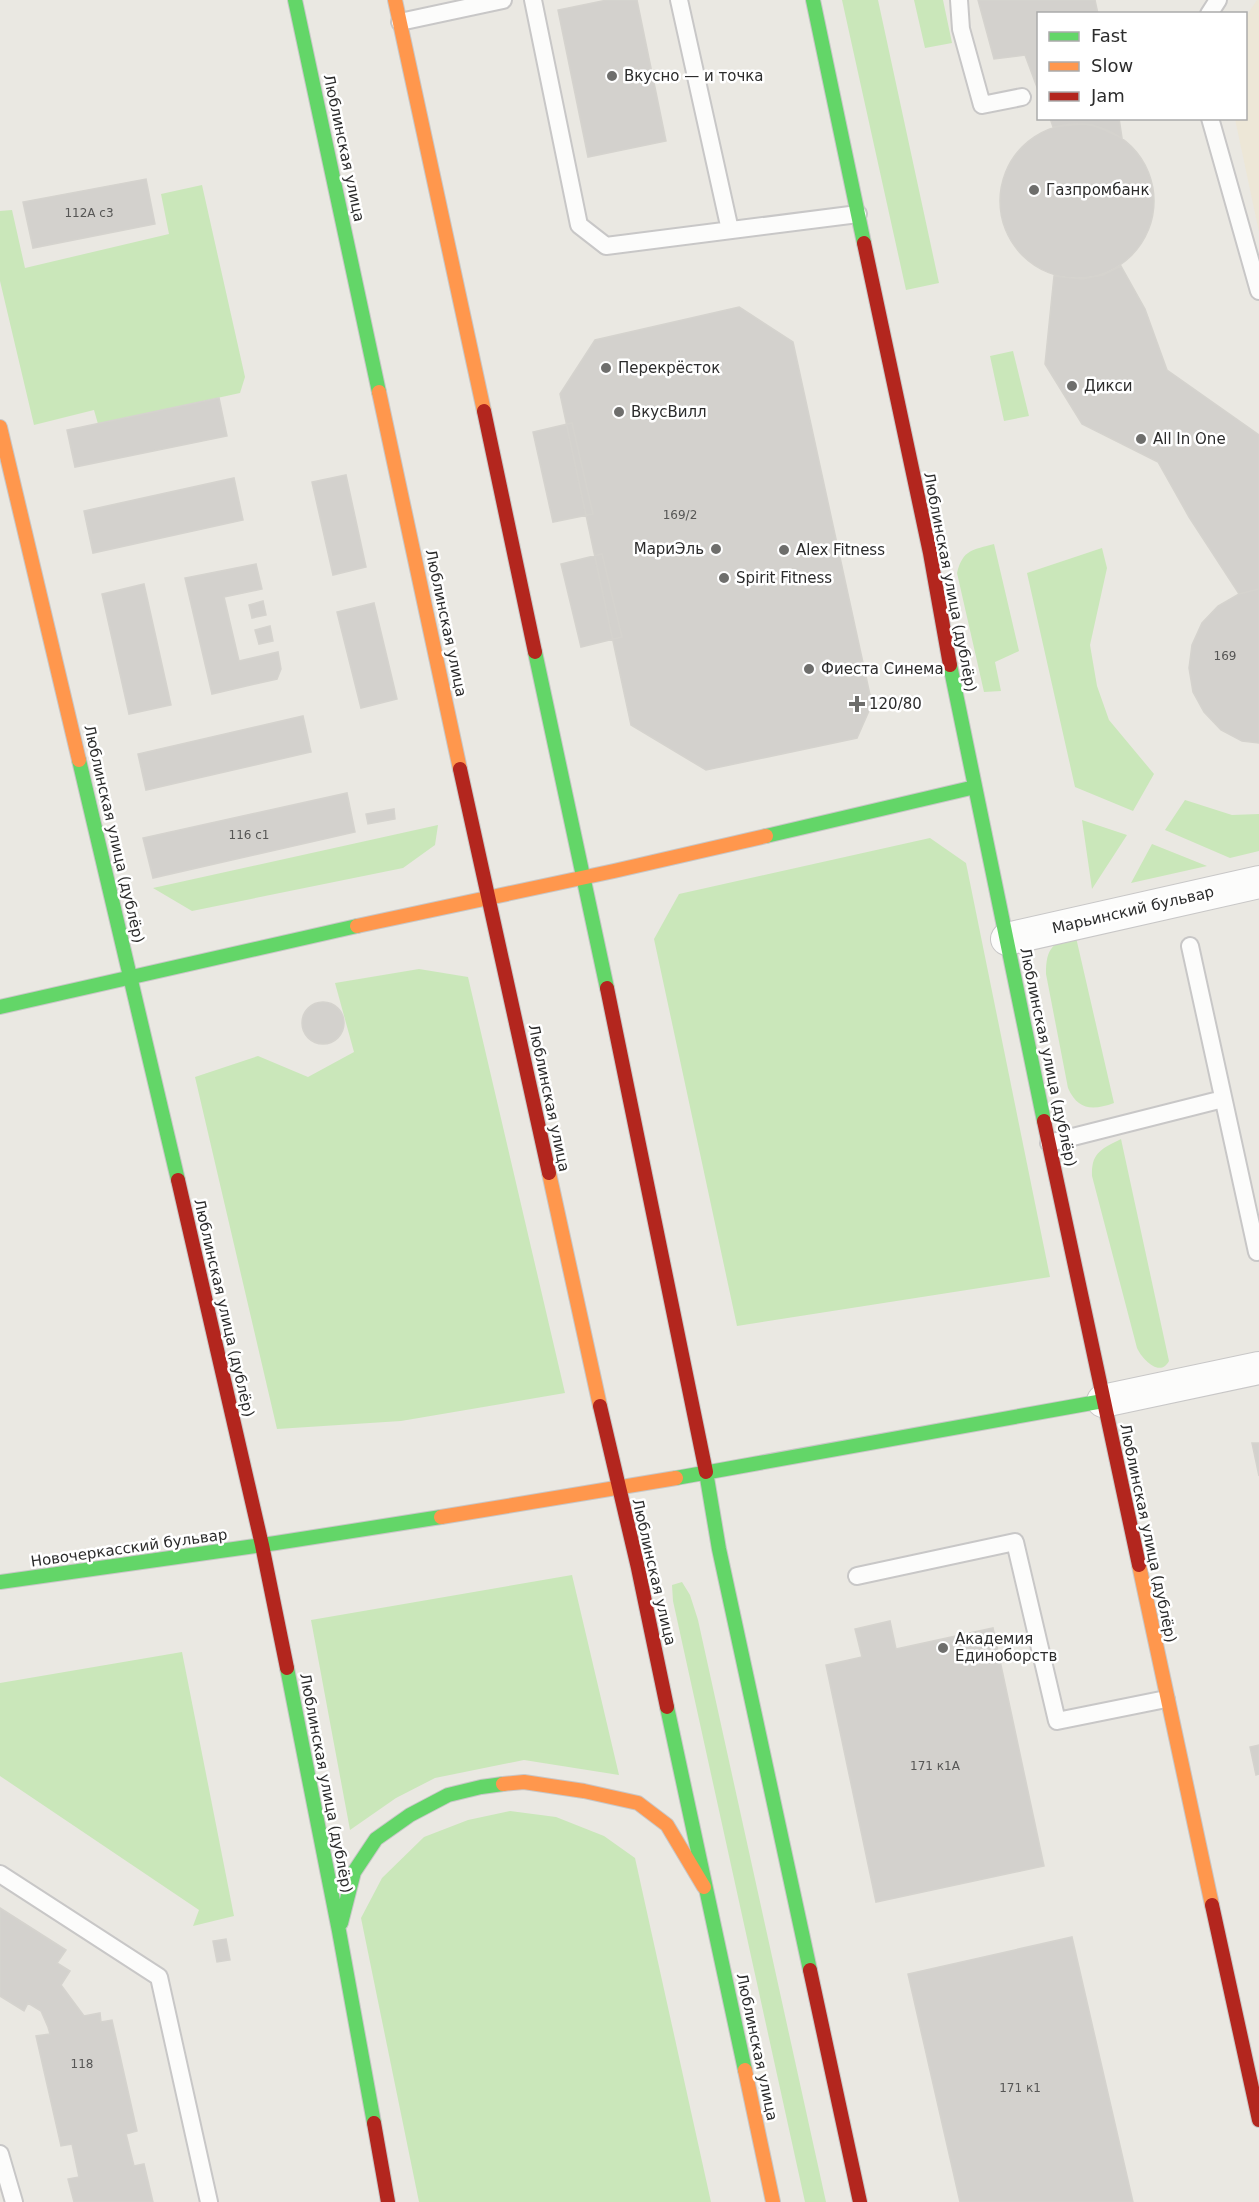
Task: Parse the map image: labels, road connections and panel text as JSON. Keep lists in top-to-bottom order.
{
  "streets": {
    "street": [
      "Люблинская улица",
      "Люблинская улица (дублёр)",
      "Марьинский бульвар",
      "Новочеркасский бульвар"
    ]
  },
  "crossings": [
    ["Люблинская улица", "Новочеркасский бульвар"],
    ["Люблинская улица (дублёр)", "Марьинский бульвар"],
    ["Люблинская улица (дублёр)", "Новочеркасский бульвар"]
  ],
  "places": {
    "other": [
      "Вкусно — и точка",
      "Газпромбанк",
      "Перекрёсток",
      "Дикси",
      "ВкусВилл",
      "All In One",
      "МариЭль",
      "Alex Fitness",
      "Spirit Fitness",
      "Фиеста Синема",
      "Академия Единоборств"
    ],
    "health": ["120/80"]
  },
  "house_numbers": [
    "112А с3",
    "169/2",
    "169",
    "116 с1",
    "171 к1А",
    "118",
    "171 к1"
  ],
  "legend": ["Fast", "Slow", "Jam"]
}
